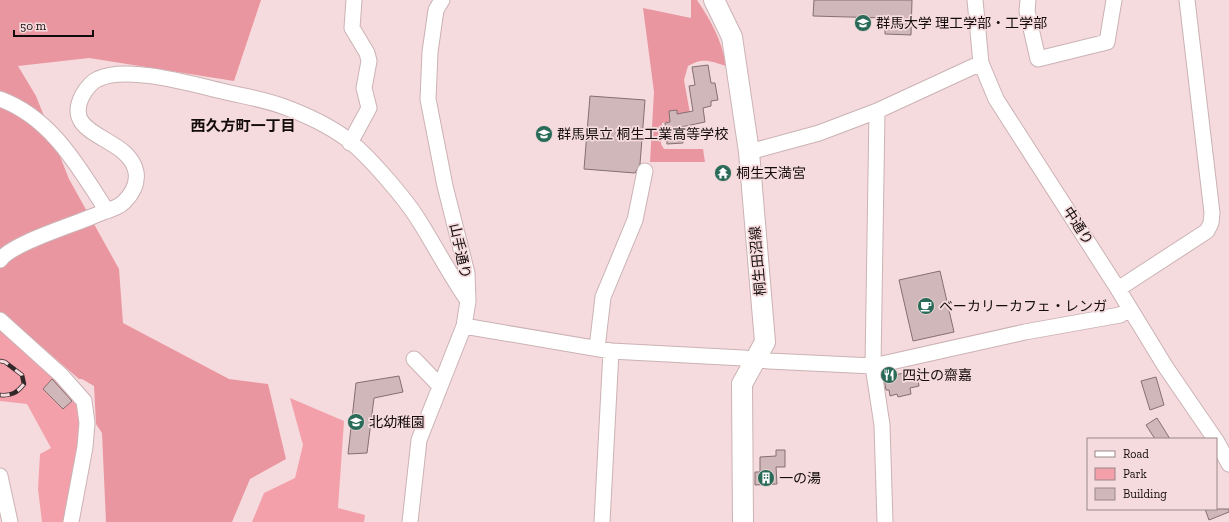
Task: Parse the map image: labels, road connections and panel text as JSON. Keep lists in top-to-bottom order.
{
  "streets": {
    "main road": ["桐生田沼線"],
    "street": ["中通り", "山手通り"]
  },
  "districts": ["西久方町一丁目"],
  "places": {
    "school or university": ["群馬大学 理工学部・工学部", "群馬県立 桐生工業高等学校", "北幼稚園"],
    "temple": ["桐生天満宮"],
    "cafe": ["ベーカリーカフェ・レンガ"],
    "restaurant": ["四辻の齋嘉"],
    "building": ["一の湯"]
  },
  "legend": ["Road", "Park", "Building"],
  "scale_bar": "50 m"
}
